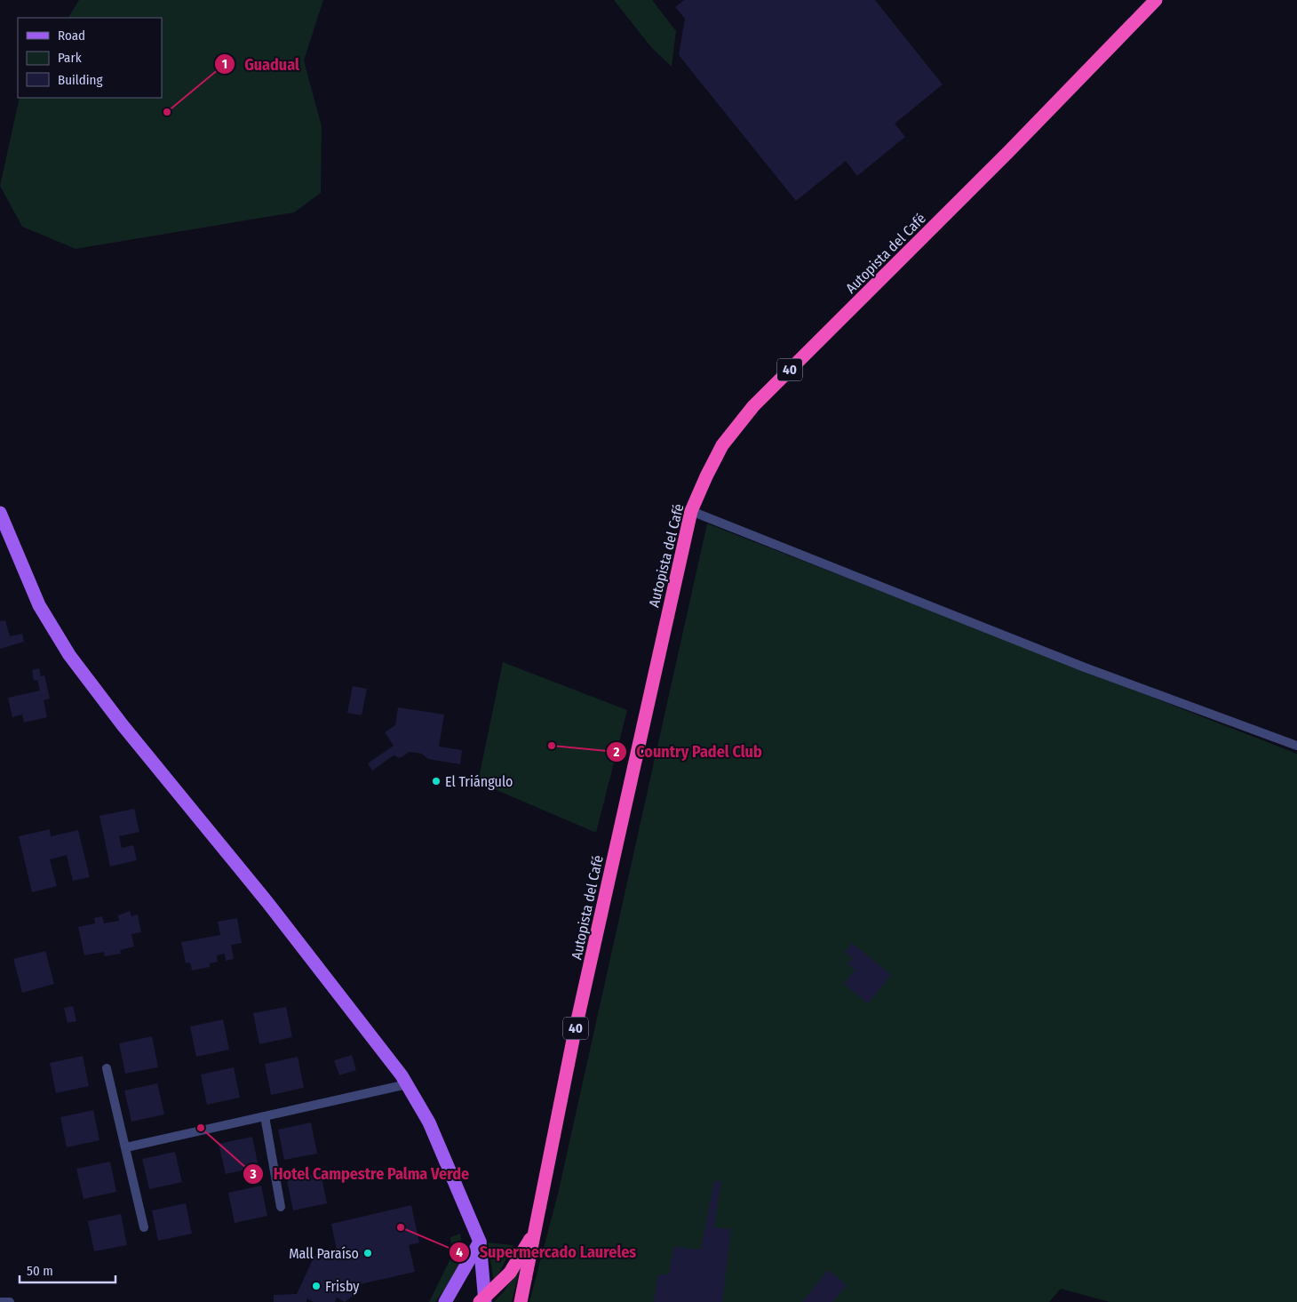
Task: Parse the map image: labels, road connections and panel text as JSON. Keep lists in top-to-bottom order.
{
  "streets": {
    "highway": ["Autopista del Café", "40"]
  },
  "places": [
    "Guadual",
    "Country Padel Club",
    "El Triángulo",
    "Hotel Campestre Palma Verde",
    "Supermercado Laureles",
    "Mall Paraíso",
    "Frisby"
  ],
  "legend": ["Road", "Park", "Building"],
  "scale_bar": "50 m"
}
